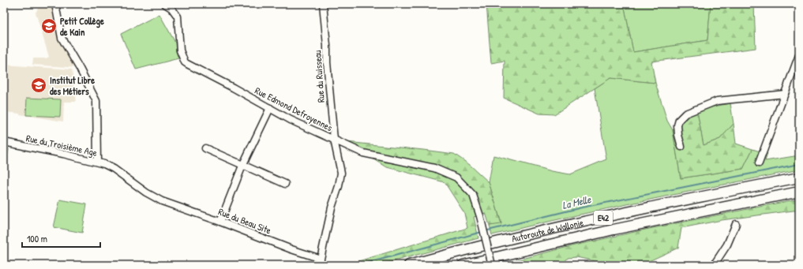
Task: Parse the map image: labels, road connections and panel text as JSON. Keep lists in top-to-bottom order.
{
  "streets": {
    "highway": ["E42", "Autoroute de Wallonie"],
    "street": [
      "Rue du Ruisseau",
      "Rue Edmond Defroyennes",
      "Rue du Troisième Age",
      "Rue du Beau Site"
    ]
  },
  "crossings": [
    ["Rue du Ruisseau", "Rue Edmond Defroyennes"],
    ["Rue du Ruisseau", "Rue du Beau Site"],
    ["Rue du Troisième Age", "Rue du Beau Site"]
  ],
  "water": ["La Melle"],
  "places": {
    "school or university": ["Petit Collège de Kain", "Institut Libre des Métiers"]
  },
  "scale_bar": "100 m"
}
